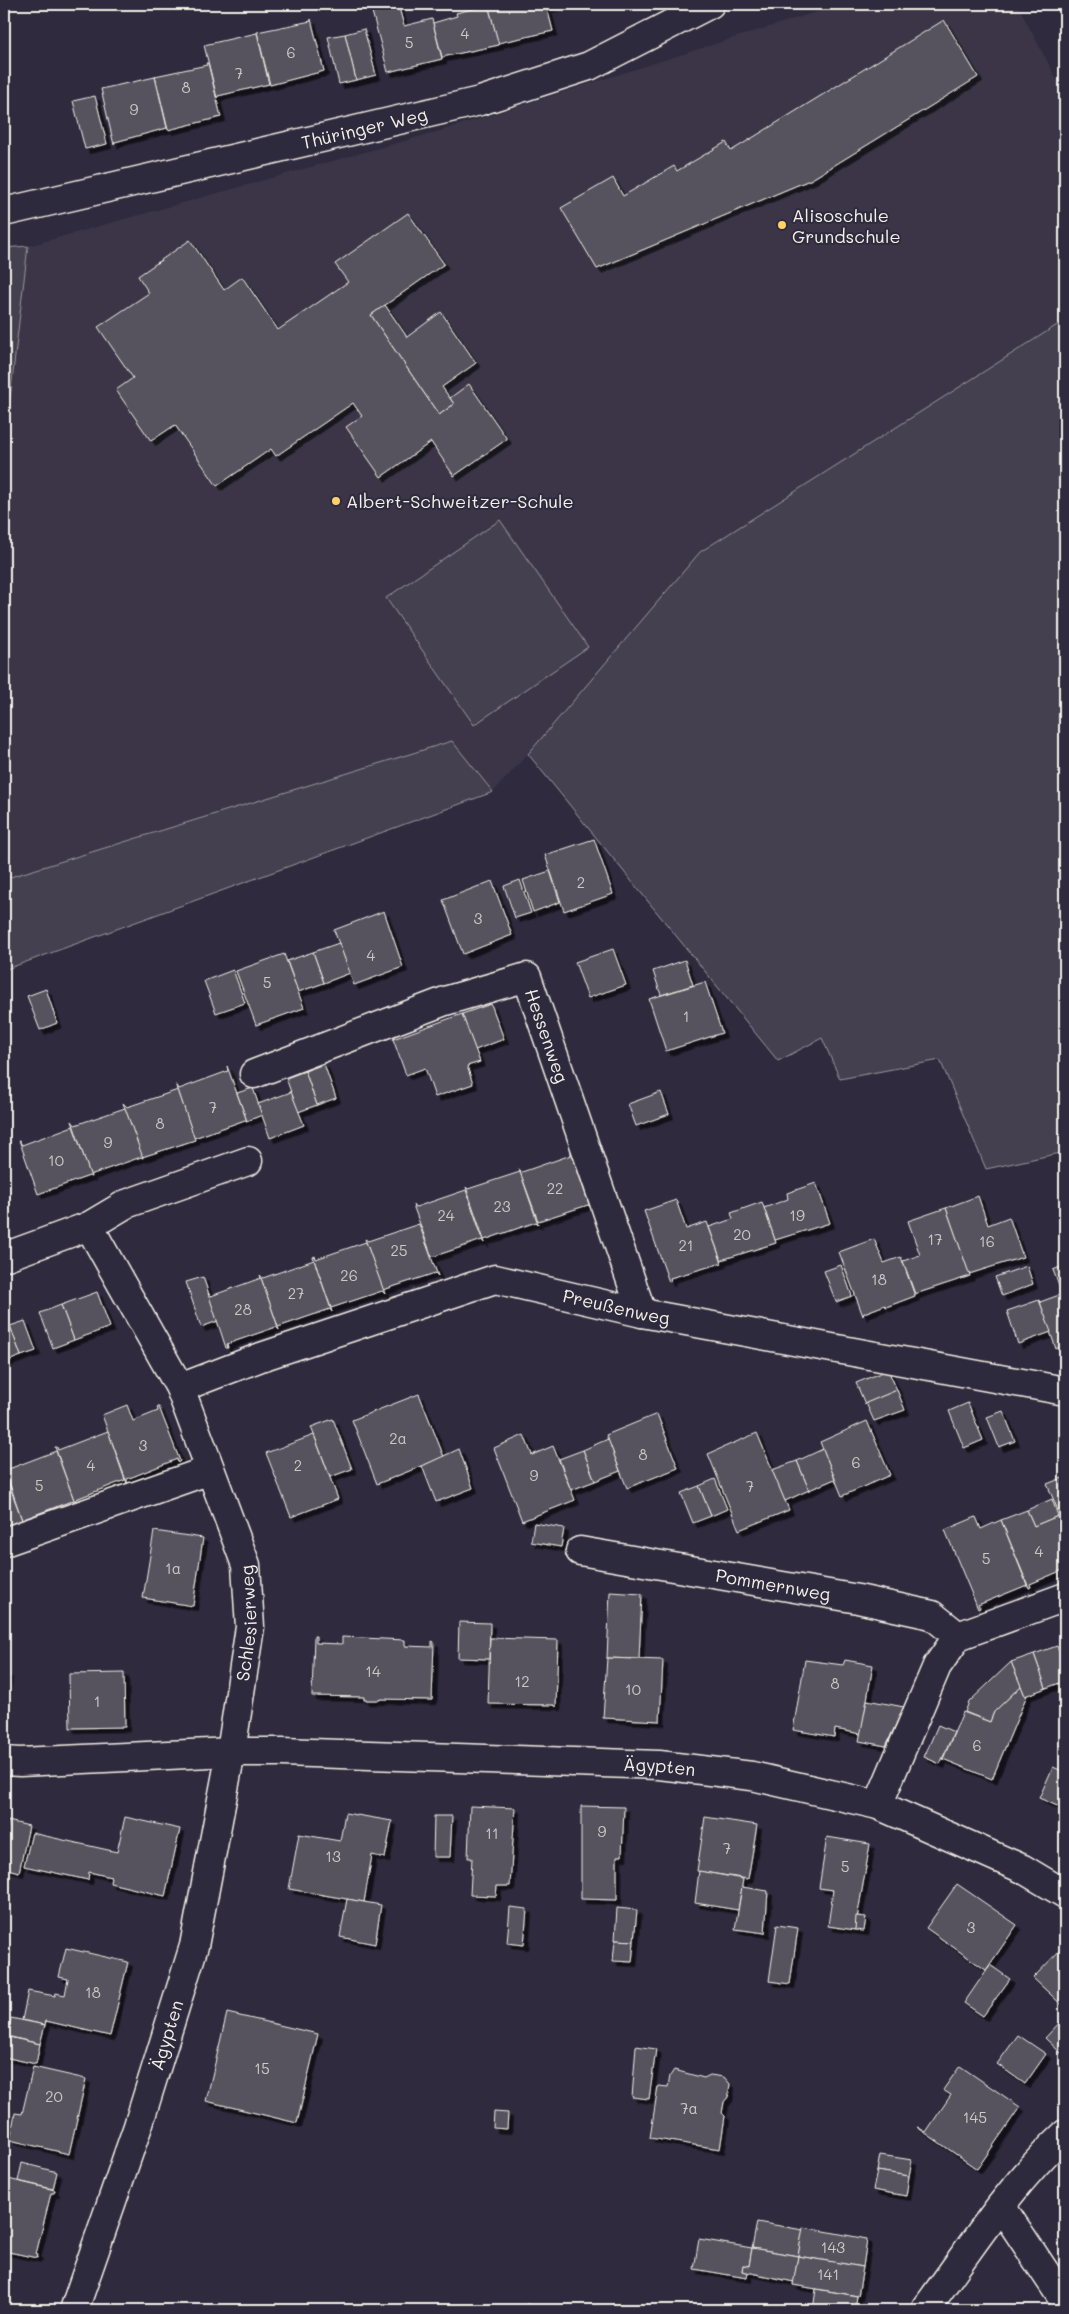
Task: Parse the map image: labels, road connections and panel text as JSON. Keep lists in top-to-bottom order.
{
  "streets": {
    "street": [
      "Thüringer Weg",
      "Hessenweg",
      "Preußenweg",
      "Pommernweg",
      "Schlesierweg",
      "Ägypten"
    ]
  },
  "crossings": [
    ["Hessenweg", "Preußenweg"],
    ["Preußenweg", "Schlesierweg"],
    ["Schlesierweg", "Ägypten"]
  ],
  "places": ["Alisoschule Grundschule", "Albert-Schweitzer-Schule"],
  "house_numbers": [
    "4",
    "5",
    "6",
    "7",
    "8",
    "9",
    "2",
    "3",
    "4",
    "5",
    "1",
    "7",
    "8",
    "9",
    "10",
    "22",
    "23",
    "24",
    "19",
    "20",
    "17",
    "16",
    "21",
    "25",
    "26",
    "18",
    "27",
    "28",
    "2a",
    "3",
    "8",
    "6",
    "4",
    "2",
    "9",
    "5",
    "7",
    "4",
    "5",
    "1a",
    "14",
    "12",
    "8",
    "10",
    "1",
    "6",
    "9",
    "11",
    "7",
    "13",
    "5",
    "3",
    "18",
    "15",
    "20",
    "7a",
    "145",
    "143",
    "141"
  ]
}
